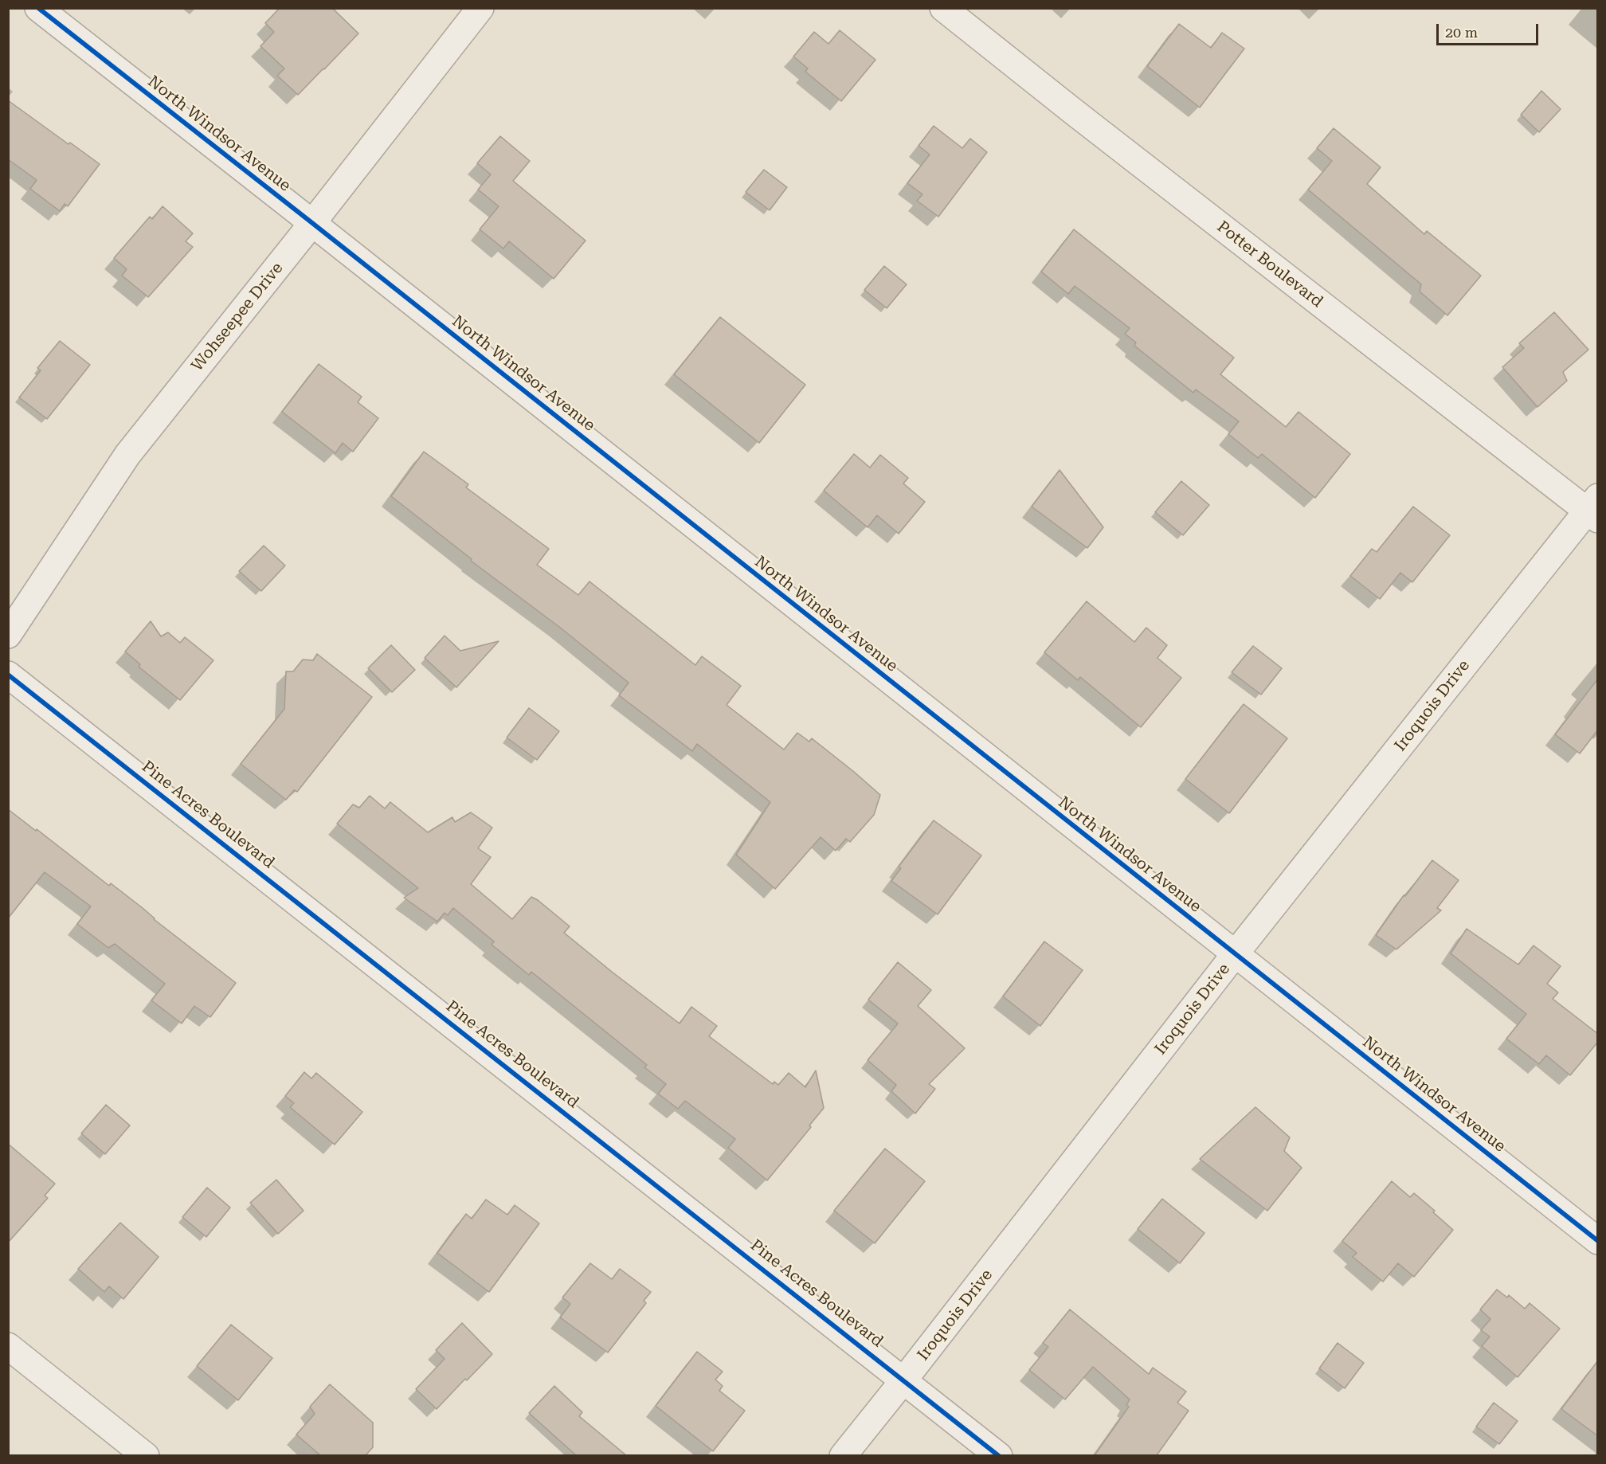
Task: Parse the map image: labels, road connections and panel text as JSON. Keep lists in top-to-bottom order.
{
  "streets": {
    "street": [
      "North Windsor Avenue",
      "Potter Boulevard",
      "Wohseepee Drive",
      "Iroquois Drive",
      "Pine Acres Boulevard"
    ]
  },
  "crossings": [
    ["North Windsor Avenue", "Wohseepee Drive"],
    ["North Windsor Avenue", "Iroquois Drive"],
    ["Potter Boulevard", "Iroquois Drive"],
    ["Iroquois Drive", "Pine Acres Boulevard"]
  ],
  "scale_bar": "20 m"
}
